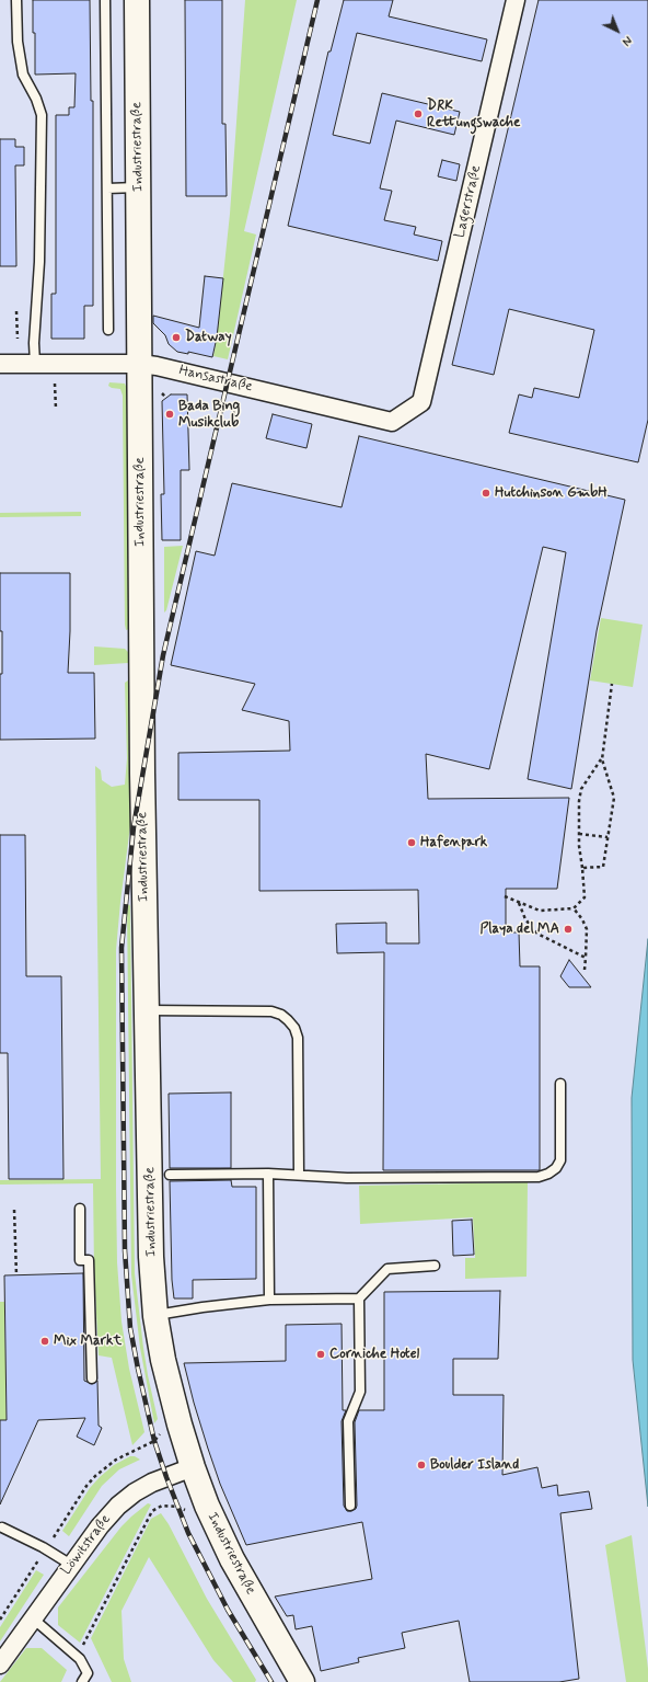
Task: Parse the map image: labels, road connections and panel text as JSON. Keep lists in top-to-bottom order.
{
  "streets": {
    "street": [
      "Industriestraße",
      "Lagerstraße",
      "Hansastraße",
      "Löwitstraße"
    ]
  },
  "crossings": [
    ["Industriestraße", "Hansastraße"],
    ["Industriestraße", "Löwitstraße"],
    ["Lagerstraße", "Hansastraße"]
  ],
  "places": [
    "DRK Rettungswache",
    "Datway",
    "Bada Bing Musikclub",
    "Hutchinson GmbH",
    "Hafenpark",
    "Playa del MA",
    "Mix Markt",
    "Corniche Hotel",
    "Boulder Island"
  ],
  "north": "bottom right"
}
